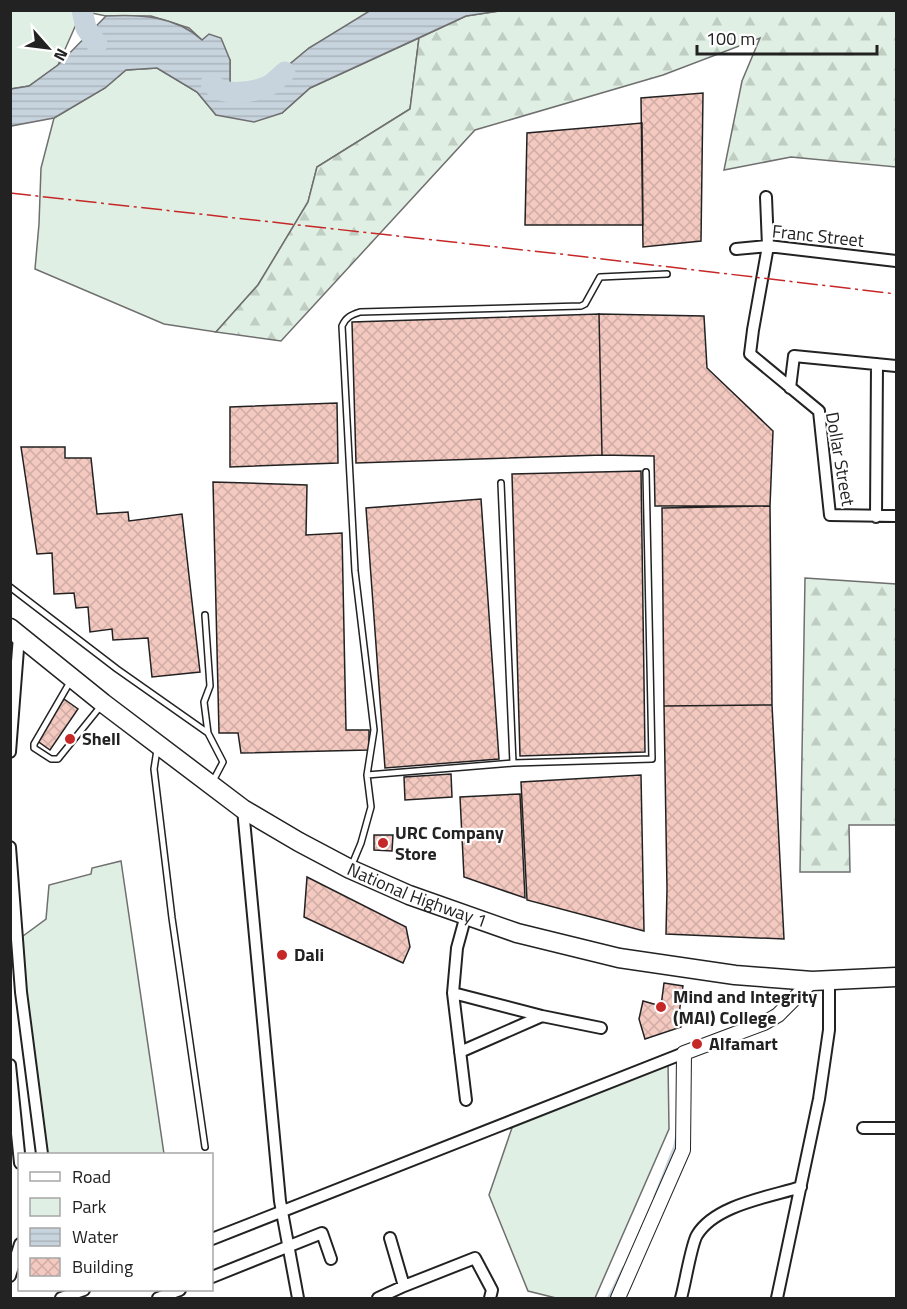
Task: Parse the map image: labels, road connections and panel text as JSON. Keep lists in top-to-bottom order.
{
  "streets": {
    "highway": ["National Highway 1"],
    "street": ["Franc Street", "Dollar Street"]
  },
  "crossings": [
    ["Franc Street", "Dollar Street"]
  ],
  "places": [
    "Shell",
    "URC Company Store",
    "Dali",
    "Mind and Integrity (MAI) College",
    "Alfamart"
  ],
  "legend": [
    "Road",
    "Park",
    "Water",
    "Building"
  ],
  "scale_bar": "100 m",
  "north": "bottom right"
}
